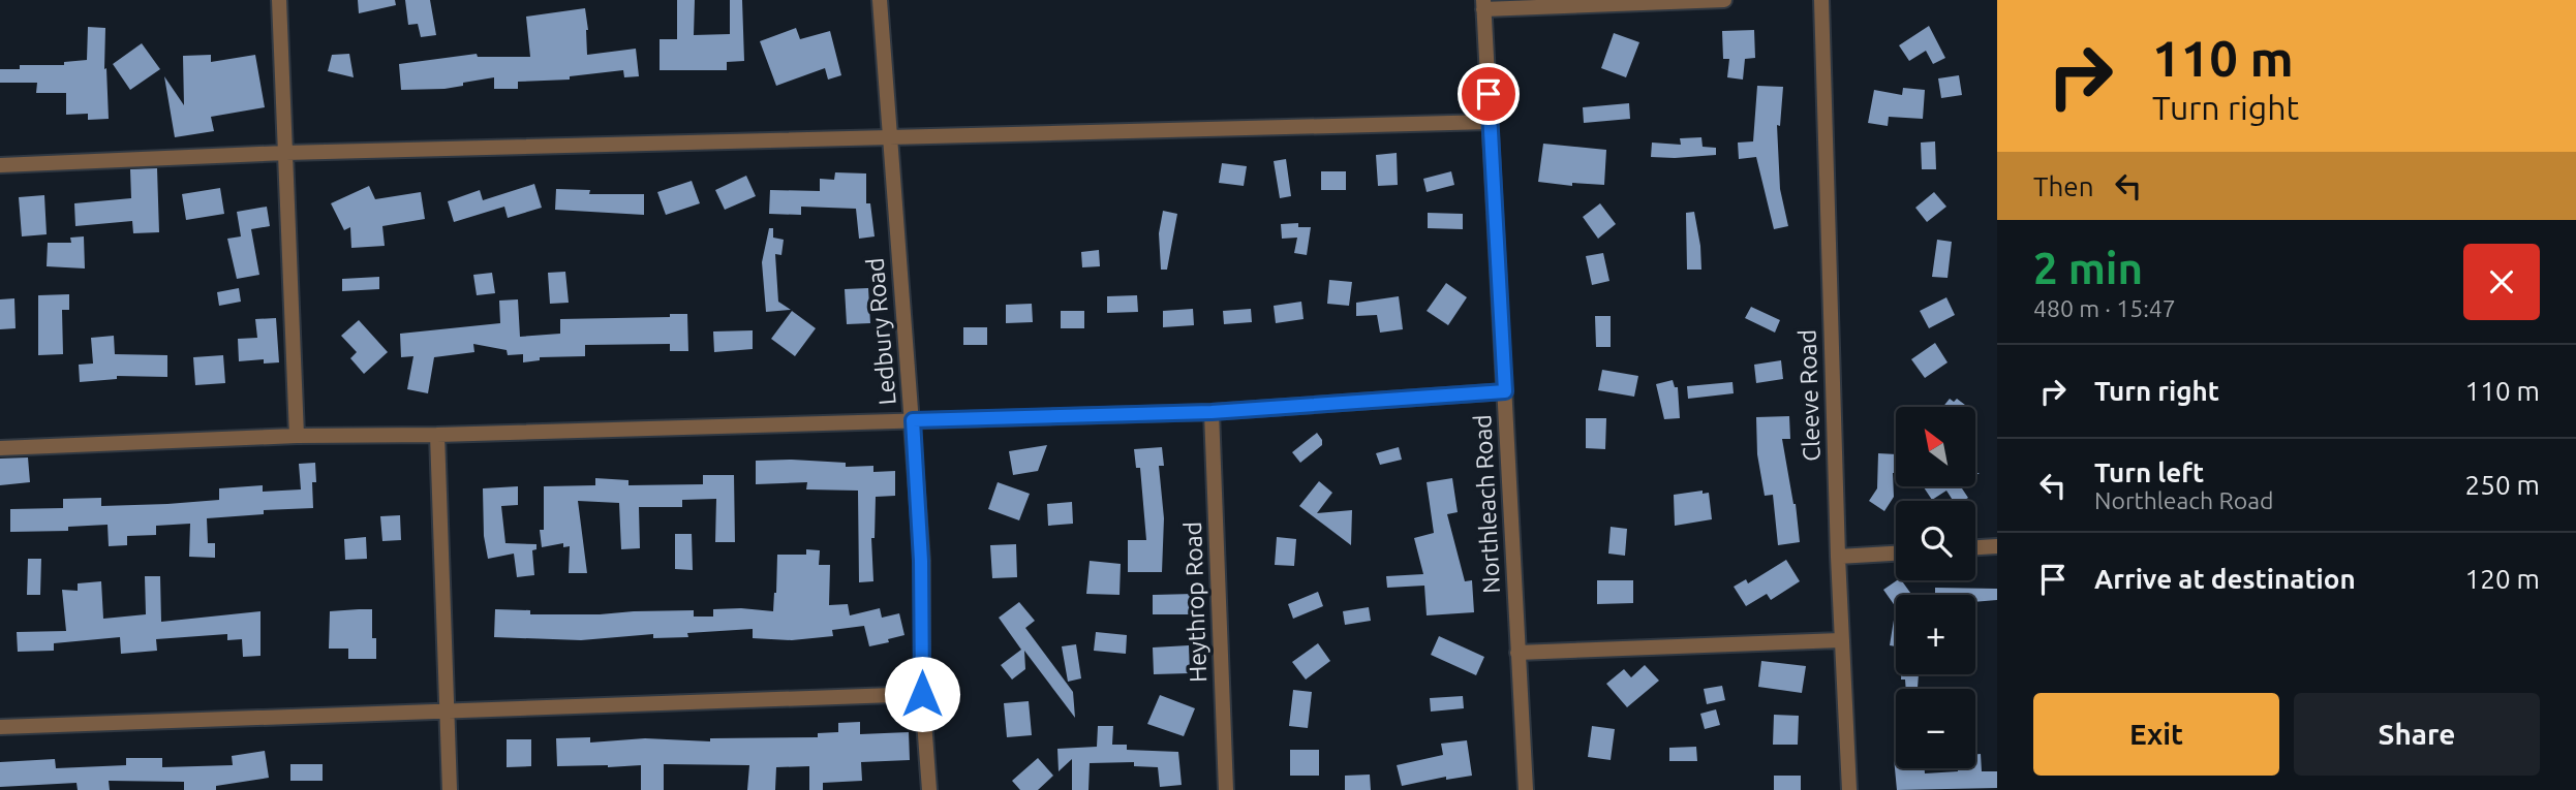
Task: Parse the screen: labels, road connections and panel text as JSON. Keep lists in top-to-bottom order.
{
  "streets": {
    "street": [
      "Ledbury Road",
      "Cleeve Road",
      "Northleach Road",
      "Heythrop Road"
    ]
  },
  "north": "top left",
  "page": {
    "turn": ["110 m", "Turn right"],
    "then": "Then",
    "heading": ["2 min", "480 m · 15:47"],
    "list": [
      {
        "name": "Turn right",
        "value": "110 m"
      },
      {
        "name": "Turn left",
        "note": "Northleach Road",
        "value": "250 m"
      },
      {
        "name": "Arrive at destination",
        "value": "120 m"
      }
    ],
    "map_buttons": ["+", "−"],
    "buttons": ["Exit", "Share"]
  }
}
